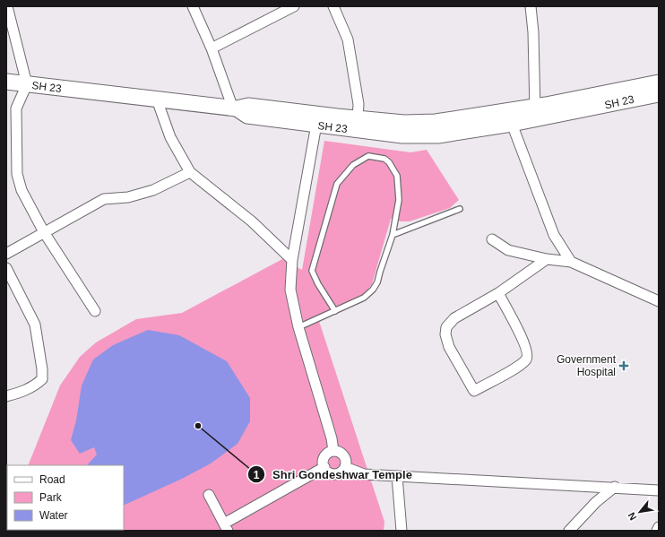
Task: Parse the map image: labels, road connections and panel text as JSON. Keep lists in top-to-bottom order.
{
  "streets": {
    "main road": ["SH 23"]
  },
  "places": {
    "health": ["Government Hospital"],
    "other": ["Shri Gondeshwar Temple"]
  },
  "legend": ["Road", "Park", "Water"],
  "north": "bottom left"
}
